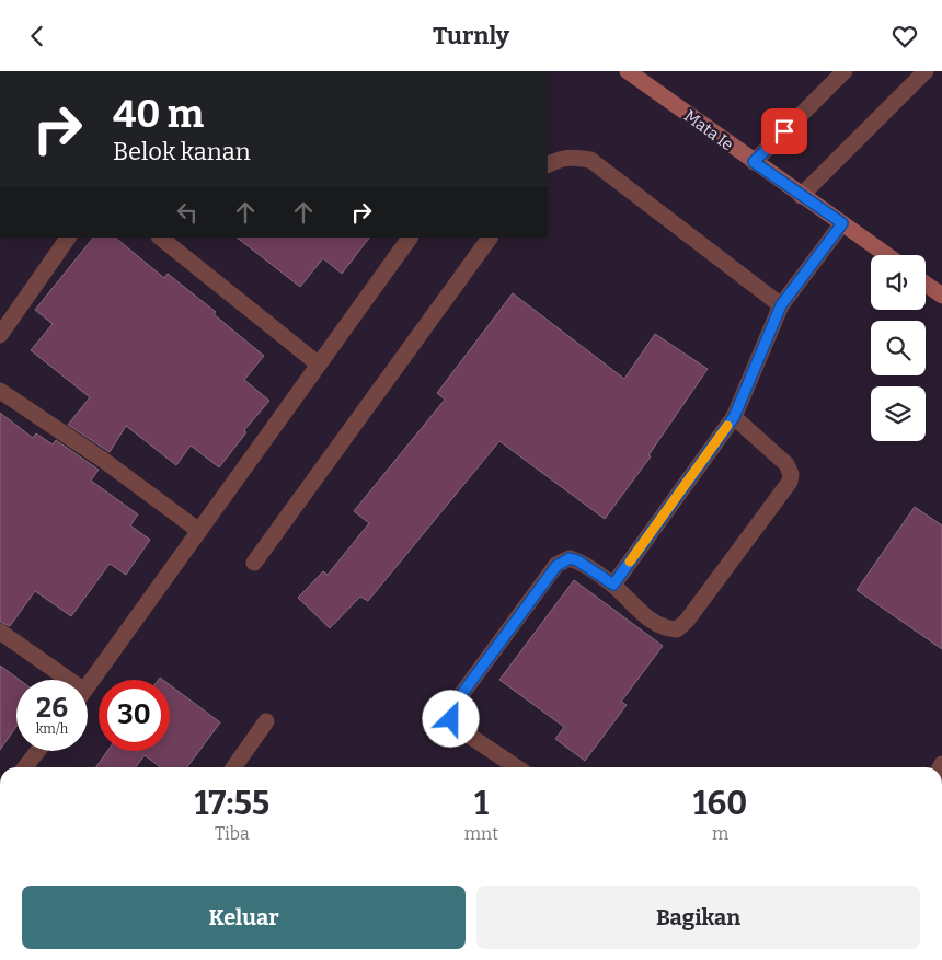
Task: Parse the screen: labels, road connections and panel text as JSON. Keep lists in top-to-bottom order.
{
  "streets": {
    "street": ["Mata Ie"]
  },
  "page": {
    "header": "Turnly",
    "turn": ["40 m", "Belok kanan"],
    "speed": "26 km/h",
    "limit": "30",
    "eta": [
      "17:55",
      "Tiba",
      "1",
      "mnt",
      "160",
      "m"
    ],
    "buttons": ["Keluar", "Bagikan"]
  }
}
